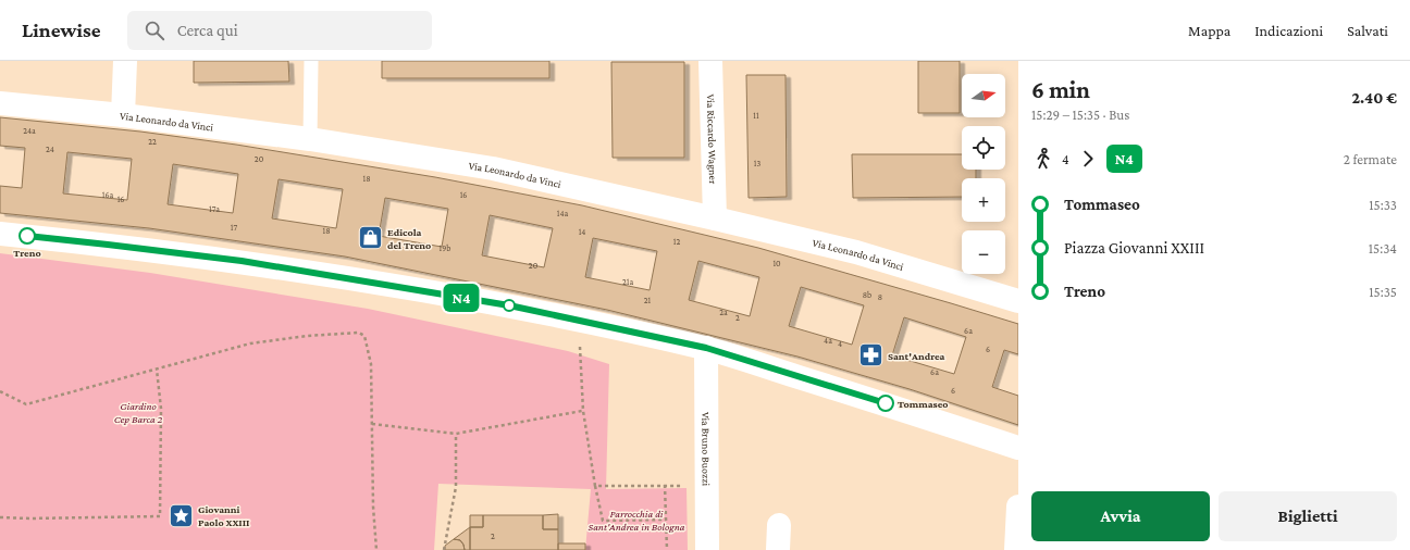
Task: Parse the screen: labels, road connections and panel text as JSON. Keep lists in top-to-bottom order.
{
  "streets": {
    "street": ["Via Leonardo da Vinci", "Via Riccardo Wagner", "Via Bruno Buozzi"]
  },
  "crossings": [
    ["Via Leonardo da Vinci", "Via Riccardo Wagner"]
  ],
  "parks": ["Giardino Cep Barca 2", "Parrocchia di Sant'Andrea in Bologna"],
  "places": {
    "other": ["Treno", "Tommaseo"],
    "shop": ["Edicola del Treno"],
    "pharmacy": ["Sant'Andrea"],
    "place": ["Giovanni Paolo XXIII"]
  },
  "lines": ["bus line N4"],
  "house_numbers": [
    "11",
    "24a",
    "22",
    "24",
    "20",
    "13",
    "18",
    "16a",
    "16",
    "16",
    "17a",
    "14a",
    "17",
    "18",
    "14",
    "12",
    "19b",
    "10",
    "20",
    "21a",
    "8b",
    "8",
    "21",
    "2a",
    "2",
    "6a",
    "4a",
    "4",
    "6",
    "6a",
    "6",
    "2"
  ],
  "north": "right",
  "page": {
    "header": "Linewise",
    "search": "Cerca qui",
    "nav": ["Mappa", "Indicazioni", "Salvati"],
    "on_map": "N4",
    "heading": ["6 min", "15:29 – 15:35 · Bus", "2.40 €"],
    "map_buttons": ["+", "−"],
    "legs": ["4", "N4", "2 fermate"],
    "list": [
      {
        "name": "Tommaseo",
        "value": "15:33"
      },
      {
        "name": "Piazza Giovanni XXIII",
        "value": "15:34"
      },
      {
        "name": "Treno",
        "value": "15:35"
      }
    ],
    "buttons": ["Avvia", "Biglietti"]
  }
}
